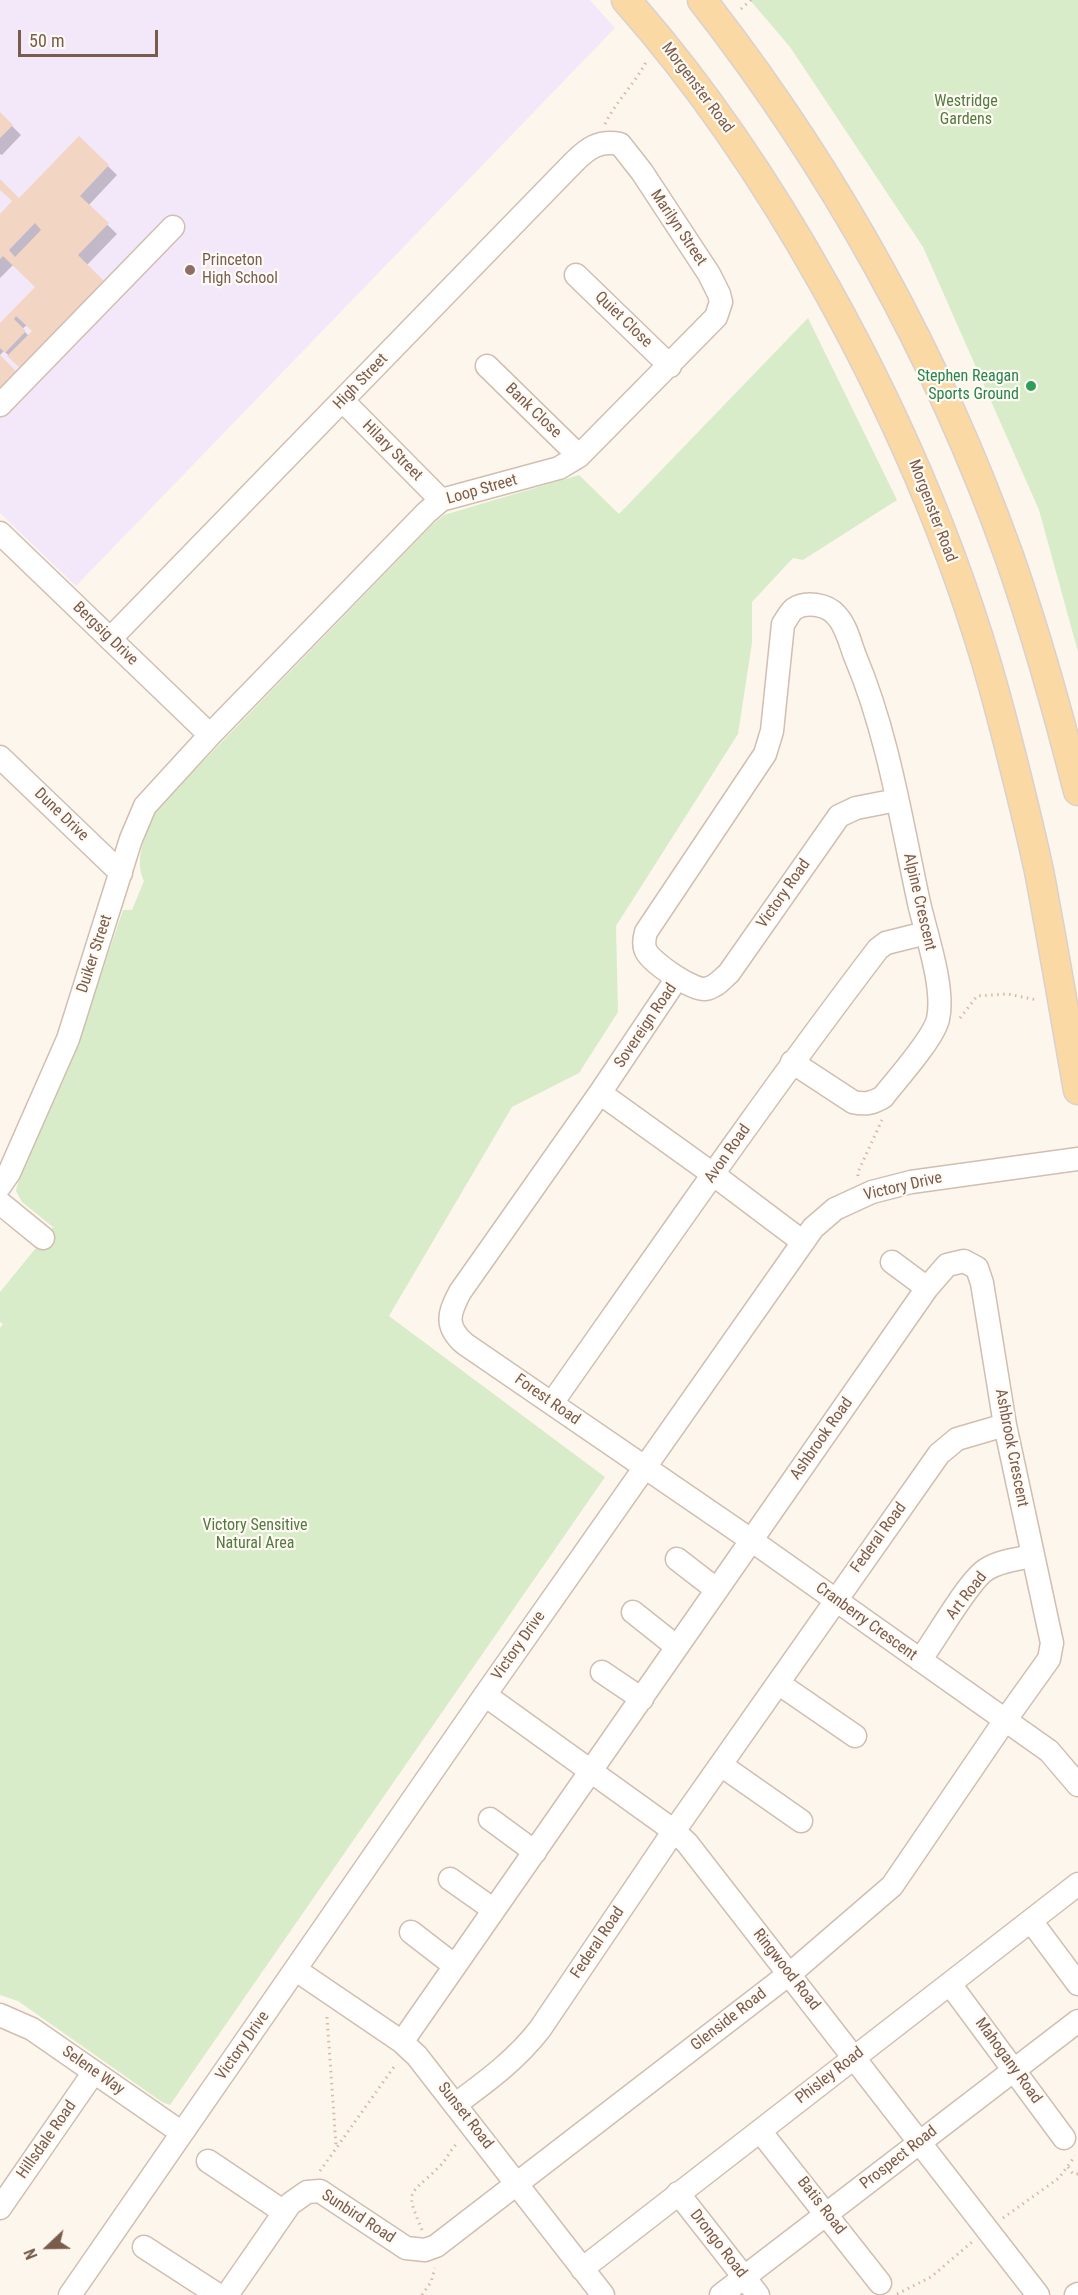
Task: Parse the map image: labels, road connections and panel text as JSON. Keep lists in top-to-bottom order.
{
  "streets": {
    "main road": ["Morgenster Road"],
    "street": [
      "Marilyn Street",
      "Quiet Close",
      "High Street",
      "Bank Close",
      "Hilary Street",
      "Loop Street",
      "Bergsig Drive",
      "Dune Drive",
      "Victory Road",
      "Alpine Crescent",
      "Duiker Street",
      "Sovereign Road",
      "Avon Road",
      "Victory Drive",
      "Forest Road",
      "Ashbrook Road",
      "Ashbrook Crescent",
      "Federal Road",
      "Art Road",
      "Cranberry Crescent",
      "Ringwood Road",
      "Glenside Road",
      "Mahogany Road",
      "Selene Way",
      "Phisley Road",
      "Sunset Road",
      "Hillsdale Road",
      "Prospect Road",
      "Batis Road",
      "Sunbird Road",
      "Drongo Road"
    ]
  },
  "crossings": [
    ["Marilyn Street", "High Street"],
    ["Marilyn Street", "Loop Street"],
    ["Quiet Close", "Loop Street"],
    ["High Street", "Hilary Street"],
    ["High Street", "Bergsig Drive"],
    ["Bank Close", "Loop Street"],
    ["Hilary Street", "Loop Street"],
    ["Loop Street", "Bergsig Drive"],
    ["Loop Street", "Duiker Street"],
    ["Bergsig Drive", "Duiker Street"],
    ["Dune Drive", "Duiker Street"],
    ["Victory Road", "Alpine Crescent"],
    ["Victory Road", "Sovereign Road"],
    ["Alpine Crescent", "Sovereign Road"],
    ["Alpine Crescent", "Avon Road"],
    ["Sovereign Road", "Forest Road"],
    ["Avon Road", "Forest Road"],
    ["Victory Drive", "Forest Road"],
    ["Victory Drive", "Cranberry Crescent"],
    ["Victory Drive", "Ringwood Road"],
    ["Victory Drive", "Selene Way"],
    ["Victory Drive", "Sunset Road"],
    ["Forest Road", "Cranberry Crescent"],
    ["Ashbrook Road", "Ashbrook Crescent"],
    ["Ashbrook Road", "Cranberry Crescent"],
    ["Ashbrook Road", "Ringwood Road"],
    ["Ashbrook Road", "Sunset Road"],
    ["Ashbrook Crescent", "Federal Road"],
    ["Ashbrook Crescent", "Art Road"],
    ["Ashbrook Crescent", "Cranberry Crescent"],
    ["Ashbrook Crescent", "Glenside Road"],
    ["Federal Road", "Cranberry Crescent"],
    ["Federal Road", "Ringwood Road"],
    ["Federal Road", "Sunset Road"],
    ["Art Road", "Cranberry Crescent"],
    ["Cranberry Crescent", "Glenside Road"],
    ["Ringwood Road", "Glenside Road"],
    ["Ringwood Road", "Phisley Road"],
    ["Ringwood Road", "Prospect Road"],
    ["Glenside Road", "Sunset Road"],
    ["Glenside Road", "Sunbird Road"],
    ["Mahogany Road", "Phisley Road"],
    ["Mahogany Road", "Prospect Road"],
    ["Selene Way", "Hillsdale Road"],
    ["Phisley Road", "Sunset Road"],
    ["Phisley Road", "Batis Road"],
    ["Phisley Road", "Drongo Road"],
    ["Sunset Road", "Sunbird Road"],
    ["Prospect Road", "Batis Road"],
    ["Prospect Road", "Drongo Road"]
  ],
  "parks": ["Westridge Gardens", "Victory Sensitive Natural Area"],
  "places": ["Princeton High School", "Stephen Reagan Sports Ground"],
  "scale_bar": "50 m",
  "north": "left"
}
